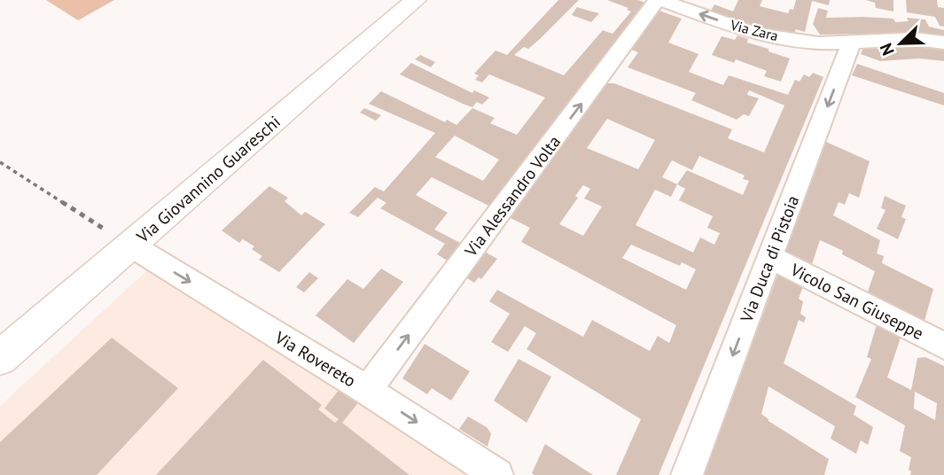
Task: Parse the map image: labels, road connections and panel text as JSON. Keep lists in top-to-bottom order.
{
  "streets": {
    "street": [
      "Via Zara",
      "Via Giovannino Guareschi",
      "Via Alessandro Volta",
      "Via Duca di Pistoia",
      "Vicolo San Giuseppe",
      "Via Rovereto"
    ]
  },
  "crossings": [
    ["Via Zara", "Via Alessandro Volta"],
    ["Via Zara", "Via Duca di Pistoia"],
    ["Via Giovannino Guareschi", "Via Rovereto"],
    ["Via Alessandro Volta", "Via Rovereto"],
    ["Via Duca di Pistoia", "Vicolo San Giuseppe"]
  ],
  "one_way": [
    "Via Zara",
    "Via Alessandro Volta",
    "Via Duca di Pistoia",
    "Via Rovereto"
  ],
  "north": "bottom left"
}
